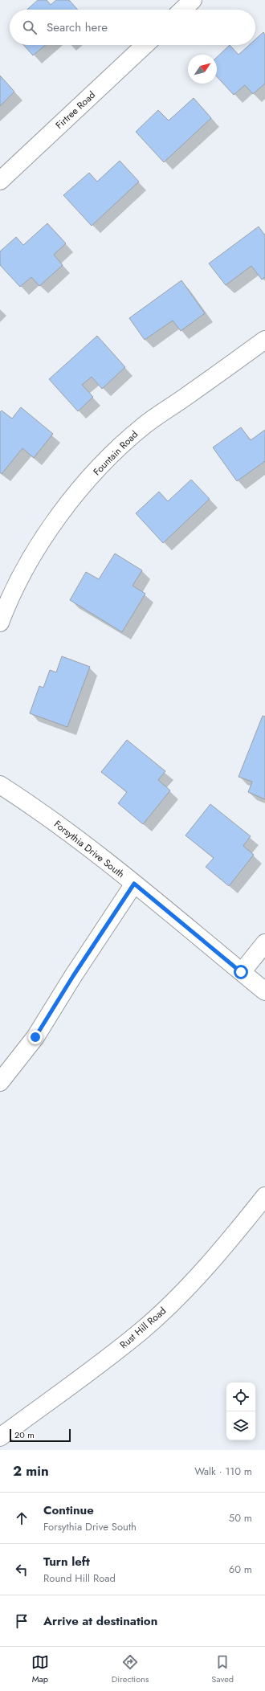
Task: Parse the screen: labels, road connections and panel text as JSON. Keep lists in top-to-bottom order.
{
  "streets": {
    "street": [
      "Firtree Road",
      "Fountain Road",
      "Forsythia Drive South",
      "Rust Hill Road"
    ]
  },
  "scale_bar": "20 m",
  "north": "top right",
  "page": {
    "search": "Search here",
    "scale": "20 m",
    "heading": ["2 min", "Walk · 110 m"],
    "list": [
      ["Continue", "Forsythia Drive South", "50 m"],
      ["Turn left", "Round Hill Road", "60 m"],
      "Arrive at destination"
    ],
    "nav": ["Map", "Directions", "Saved"]
  }
}
